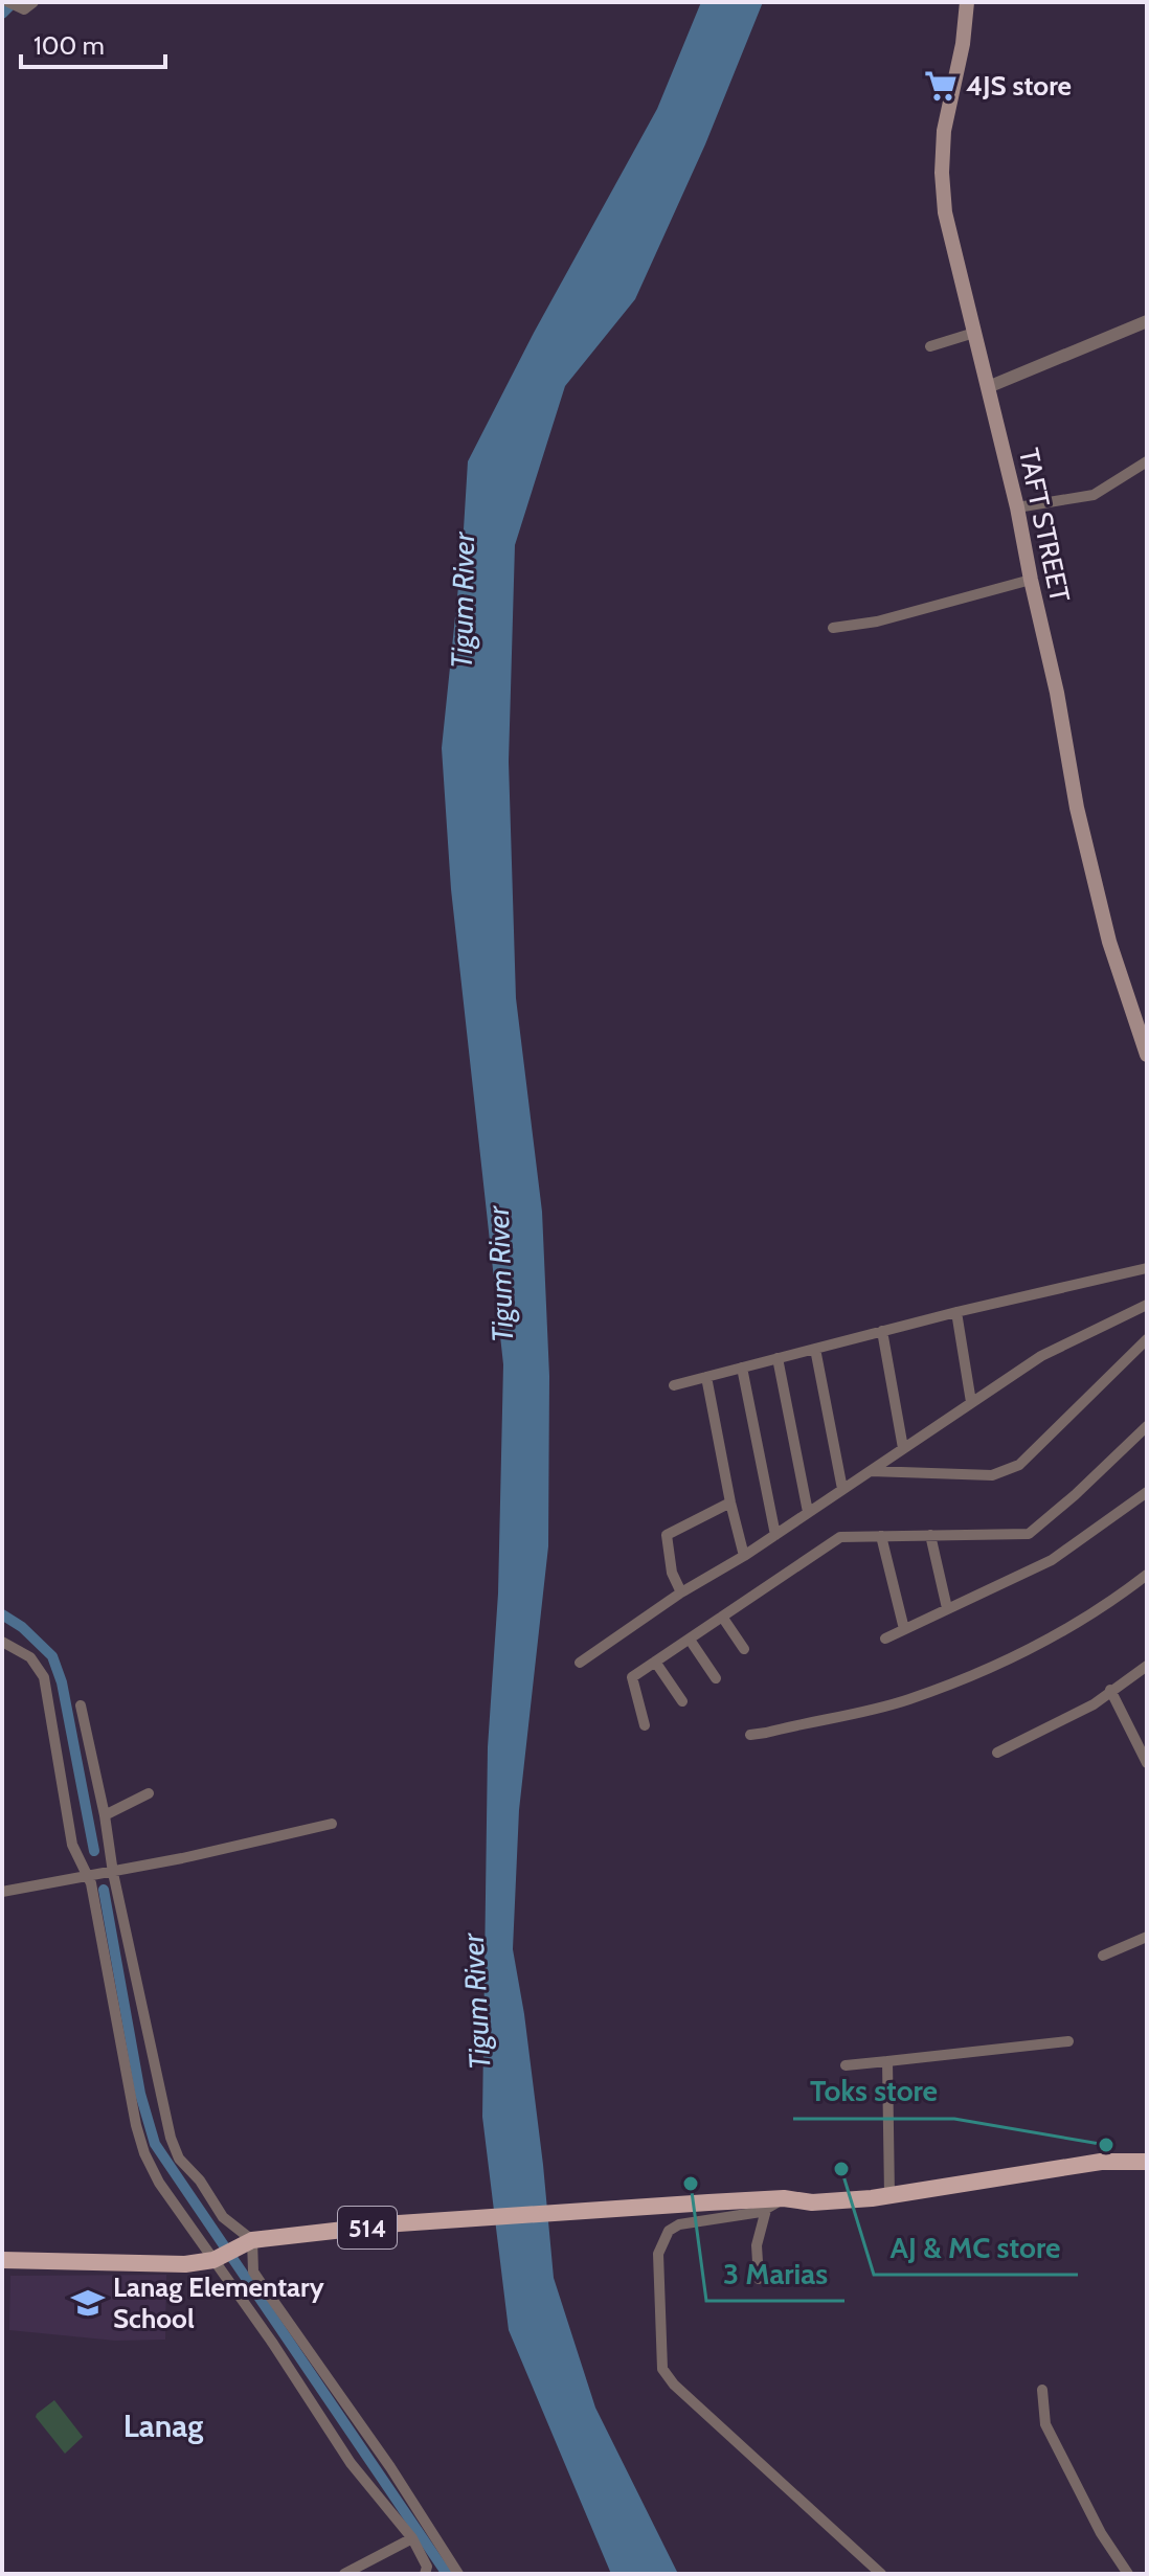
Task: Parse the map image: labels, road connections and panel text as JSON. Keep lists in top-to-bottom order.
{
  "streets": {
    "main road": ["TAFT STREET", "514"]
  },
  "districts": ["Lanag"],
  "water": ["Tigum River"],
  "places": {
    "supermarket": ["4JS store"],
    "other": ["Toks store", "AJ & MC store", "3 Marias"],
    "school or university": ["Lanag Elementary School"]
  },
  "scale_bar": "100 m"
}
